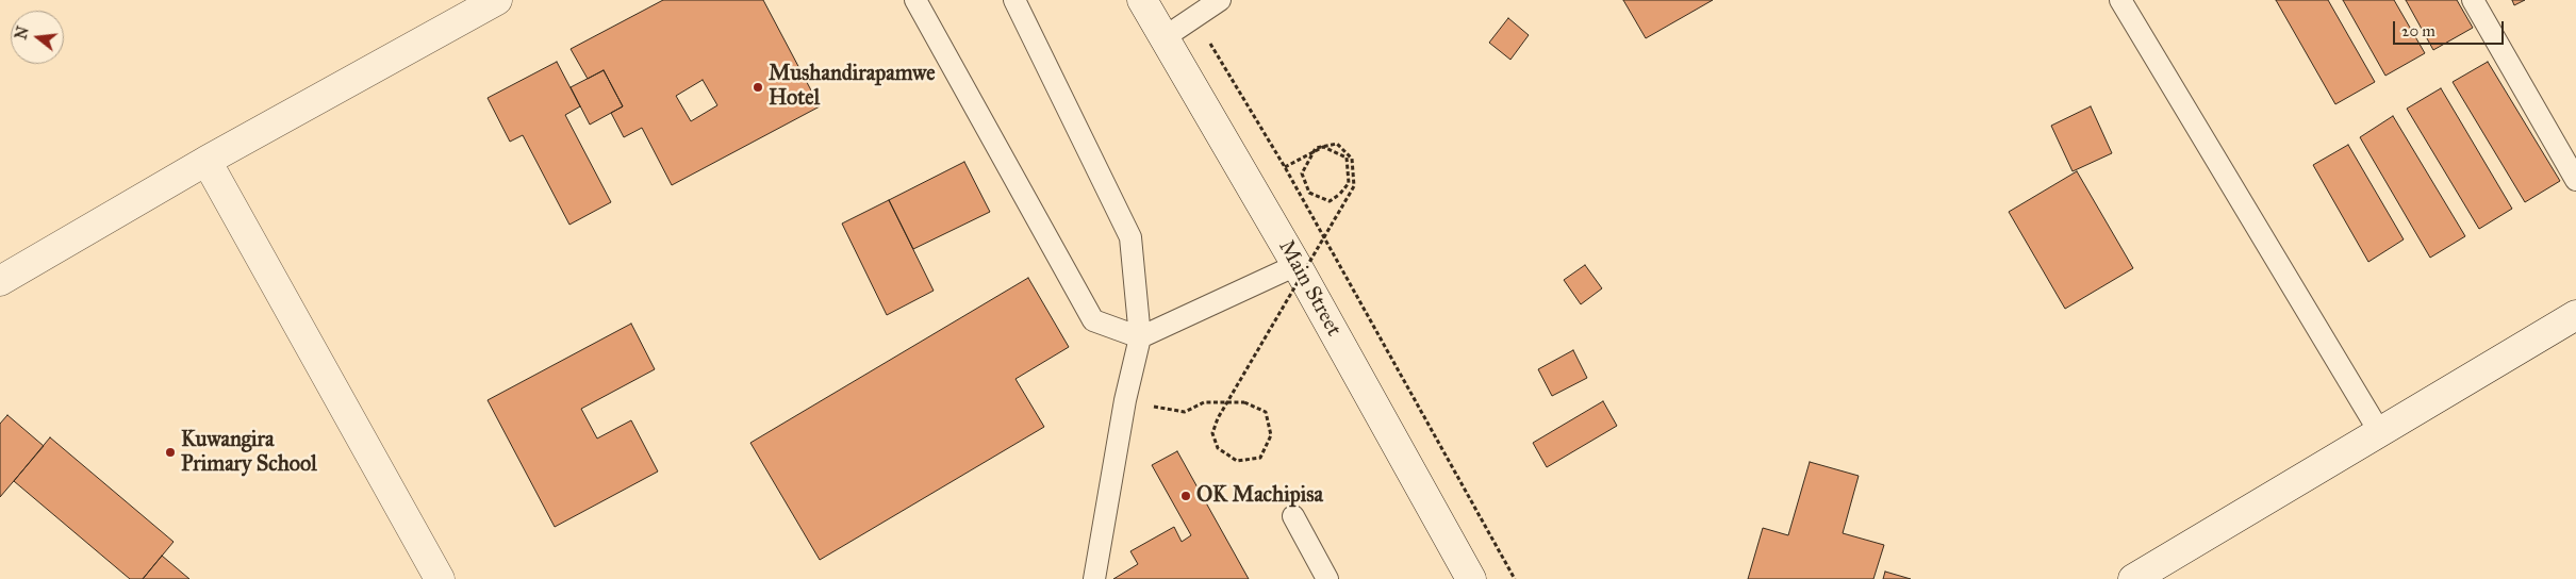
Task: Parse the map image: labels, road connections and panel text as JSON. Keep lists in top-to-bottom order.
{
  "streets": {
    "street": ["Main Street"]
  },
  "places": ["Mushandirapamwe Hotel", "Kuwangira Primary School", "OK Machipisa"],
  "scale_bar": "20 m",
  "north": "left"
}
